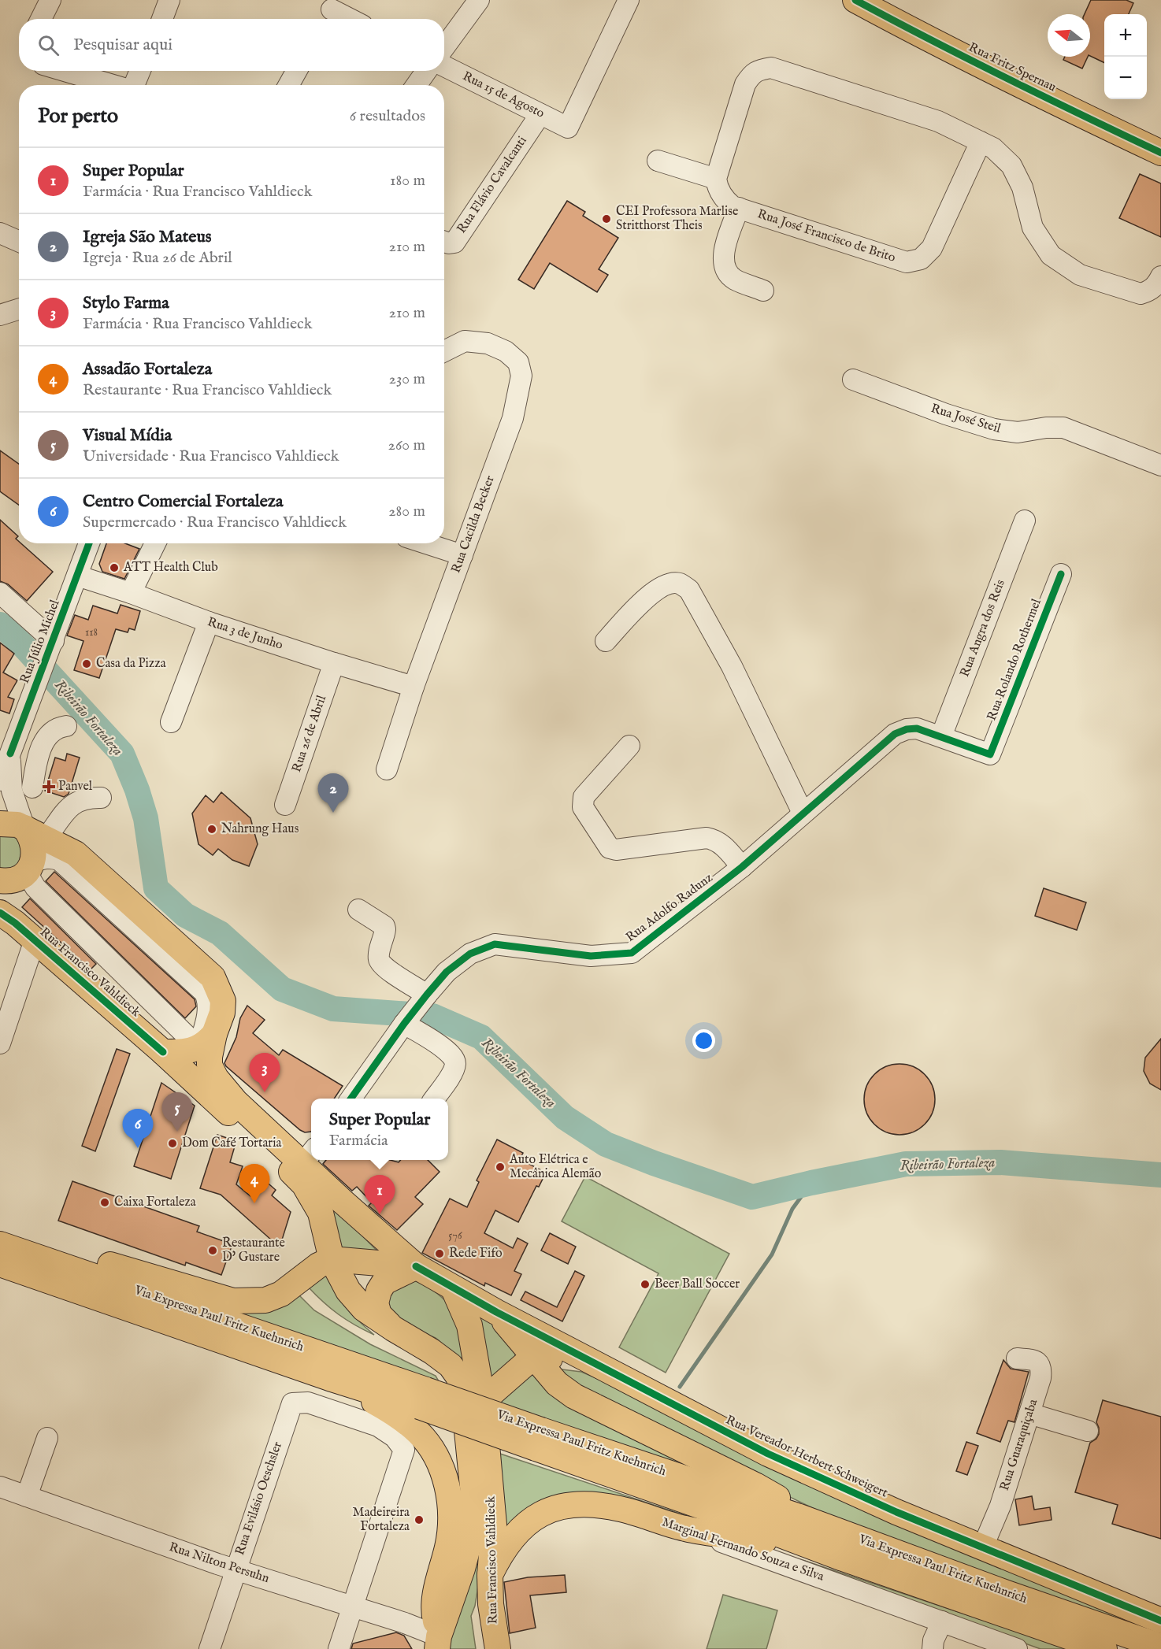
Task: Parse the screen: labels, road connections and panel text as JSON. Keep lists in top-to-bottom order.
{
  "streets": {
    "main road": [
      "Rua Fritz Spernau",
      "Rua Francisco Vahldieck",
      "Via Expressa Paul Fritz Kuehnrich",
      "Rua Vereador Herbert Schweigert",
      "Marginal Fernando Souza e Silva"
    ],
    "street": [
      "Rua 15 de Agosto",
      "Rua Flávio Cavalcanti",
      "Rua José Francisco de Brito",
      "Rua José Steil",
      "Rua Cacilda Becker",
      "Rua Angra dos Reis",
      "Rua 3 de Junho",
      "Rua Júlio Michel",
      "Rua Rolando Rothermel",
      "Rua 26 de Abril",
      "Rua Adolfo Radunz",
      "Rua Guaraquiçaba",
      "Rua Evilásio Oeschsler",
      "Rua Nilton Persuhn"
    ]
  },
  "crossings": [
    ["Rua 15 de Agosto", "Rua Flávio Cavalcanti"],
    ["Rua Cacilda Becker", "Rua 3 de Junho"],
    ["Rua Angra dos Reis", "Rua Adolfo Radunz"],
    ["Rua 3 de Junho", "Rua Júlio Michel"],
    ["Rua 3 de Junho", "Rua 26 de Abril"],
    ["Rua Rolando Rothermel", "Rua Adolfo Radunz"],
    ["Rua Francisco Vahldieck", "Rua Vereador Herbert Schweigert"],
    ["Rua Francisco Vahldieck", "Marginal Fernando Souza e Silva"],
    ["Rua Francisco Vahldieck", "Rua Nilton Persuhn"],
    ["Rua Guaraquiçaba", "Rua Vereador Herbert Schweigert"],
    ["Rua Evilásio Oeschsler", "Rua Nilton Persuhn"]
  ],
  "water": ["Ribeirão Fortaleza"],
  "places": {
    "other": [
      "CEI Professora Marlise Stritthorst Theis",
      "ATT Health Club",
      "Casa da Pizza",
      "Nahrung Haus",
      "Dom Café Tortaria",
      "Auto Elétrica e Mecânica Alemão",
      "Caixa Fortaleza",
      "Restaurante D' Gustare",
      "Rede Fifo",
      "Beer Ball Soccer",
      "Madeireira Fortaleza"
    ],
    "health": ["Panvel"]
  },
  "house_numbers": ["118", "576"],
  "north": "left",
  "page": {
    "map_buttons": ["+", "−"],
    "search": "Pesquisar aqui",
    "heading": ["Por perto", "6 resultados"],
    "list": [
      {
        "mark": "1",
        "name": "Super Popular",
        "note": "Farmácia · Rua Francisco Vahldieck",
        "value": "180 m"
      },
      {
        "mark": "2",
        "name": "Igreja São Mateus",
        "note": "Igreja · Rua 26 de Abril",
        "value": "210 m"
      },
      {
        "mark": "3",
        "name": "Stylo Farma",
        "note": "Farmácia · Rua Francisco Vahldieck",
        "value": "210 m"
      },
      {
        "mark": "4",
        "name": "Assadão Fortaleza",
        "note": "Restaurante · Rua Francisco Vahldieck",
        "value": "230 m"
      },
      {
        "mark": "5",
        "name": "Visual Mídia",
        "note": "Universidade · Rua Francisco Vahldieck",
        "value": "260 m"
      },
      {
        "mark": "6",
        "name": "Centro Comercial Fortaleza",
        "note": "Supermercado · Rua Francisco Vahldieck",
        "value": "280 m"
      }
    ],
    "pins": [
      "2",
      "3",
      "5",
      "6",
      "4",
      "1"
    ],
    "popup": ["Super Popular", "Farmácia"]
  }
}
